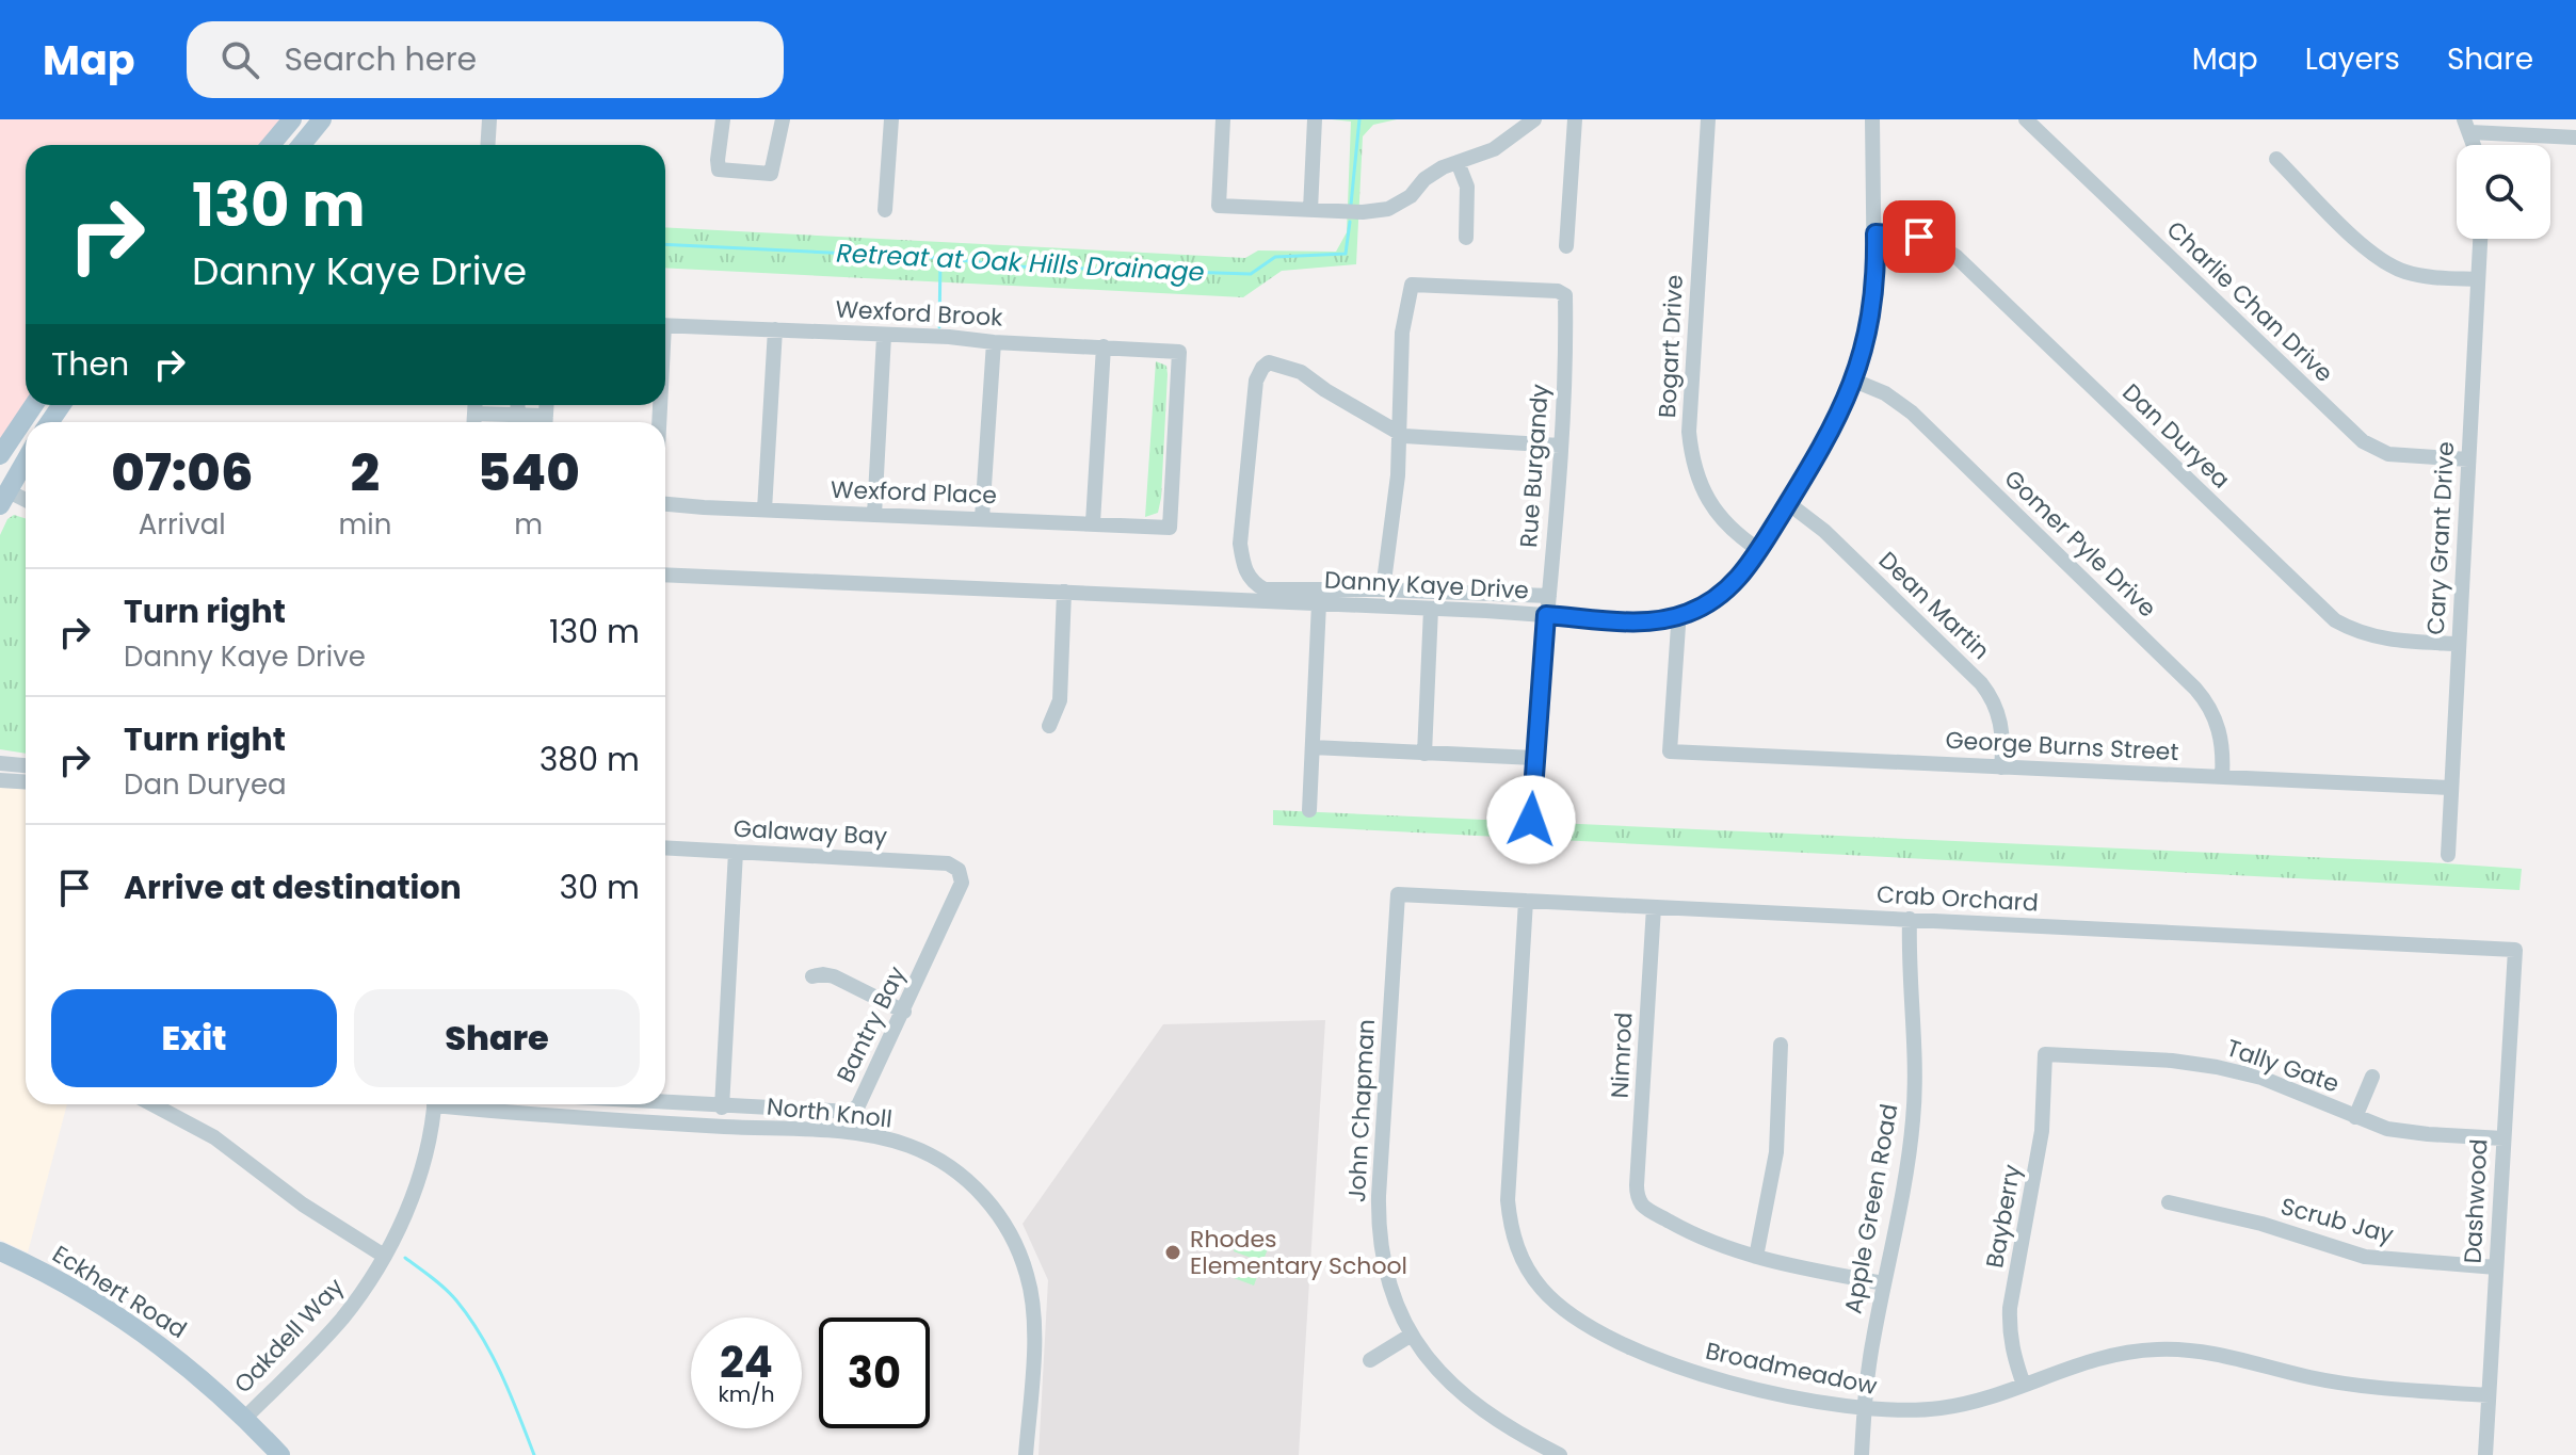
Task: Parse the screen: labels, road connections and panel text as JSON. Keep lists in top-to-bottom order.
{
  "streets": {
    "main road": ["Eckhert Road"],
    "street": [
      "Charlie Chan Drive",
      "Wexford Brook",
      "Bogart Drive",
      "Dan Duryea",
      "Rue Burgandy",
      "Wexford Place",
      "Cary Grant Drive",
      "Gomer Pyle Drive",
      "Danny Kaye Drive",
      "Dean Martin",
      "George Burns Street",
      "Galaway Bay",
      "Crab Orchard",
      "Bantry Bay",
      "Nimrod",
      "Tally Gate",
      "John Chapman",
      "North Knoll",
      "Dashwood",
      "Apple Green Road",
      "Bayberry",
      "Scrub Jay",
      "Oakdell Way",
      "Broadmeadow"
    ]
  },
  "crossings": [
    ["Charlie Chan Drive", "Cary Grant Drive"],
    ["Wexford Brook", "Wexford Place"],
    ["Bogart Drive", "Danny Kaye Drive"],
    ["Dan Duryea", "Cary Grant Drive"],
    ["Dan Duryea", "Danny Kaye Drive"],
    ["Rue Burgandy", "Danny Kaye Drive"],
    ["Cary Grant Drive", "George Burns Street"],
    ["Gomer Pyle Drive", "Danny Kaye Drive"],
    ["Gomer Pyle Drive", "George Burns Street"],
    ["Danny Kaye Drive", "Dean Martin"],
    ["Danny Kaye Drive", "George Burns Street"],
    ["Dean Martin", "George Burns Street"],
    ["Galaway Bay", "Bantry Bay"],
    ["Crab Orchard", "Nimrod"],
    ["Crab Orchard", "John Chapman"],
    ["Crab Orchard", "Dashwood"],
    ["Crab Orchard", "Apple Green Road"],
    ["Crab Orchard", "Broadmeadow"],
    ["Tally Gate", "Dashwood"],
    ["Tally Gate", "Bayberry"],
    ["Dashwood", "Scrub Jay"],
    ["Dashwood", "Broadmeadow"],
    ["Apple Green Road", "Broadmeadow"],
    ["Bayberry", "Broadmeadow"],
    ["Eckhert Road", "Oakdell Way"]
  ],
  "water": ["Retreat at Oak Hills Drainage"],
  "places": ["Rhodes Elementary School"],
  "page": {
    "header": "Map",
    "search": "Search here",
    "nav": ["Map", "Layers", "Share"],
    "turn": ["130 m", "Danny Kaye Drive"],
    "then": "Then",
    "eta": [
      "07:06",
      "Arrival",
      "2",
      "min",
      "540",
      "m"
    ],
    "list": [
      {
        "name": "Turn right",
        "note": "Danny Kaye Drive",
        "value": "130 m"
      },
      {
        "name": "Turn right",
        "note": "Dan Duryea",
        "value": "380 m"
      },
      {
        "name": "Arrive at destination",
        "value": "30 m"
      }
    ],
    "buttons": ["Exit", "Share"],
    "speed": "24 km/h",
    "limit": "30"
  }
}
